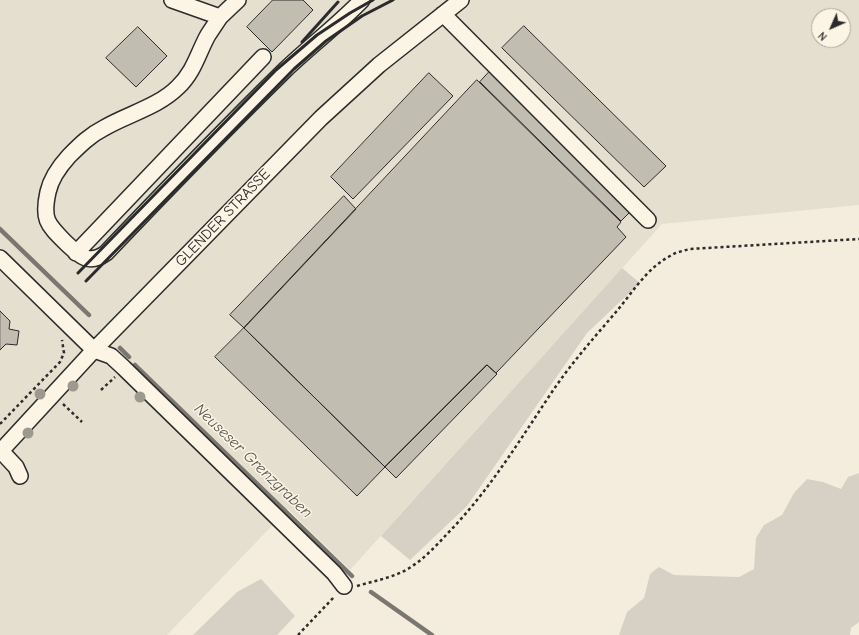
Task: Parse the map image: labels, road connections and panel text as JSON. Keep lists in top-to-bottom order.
{
  "streets": {
    "street": ["GLENDER STRASSE"]
  },
  "water": ["Neuseser Grenzgraben"],
  "north": "bottom left"
}
